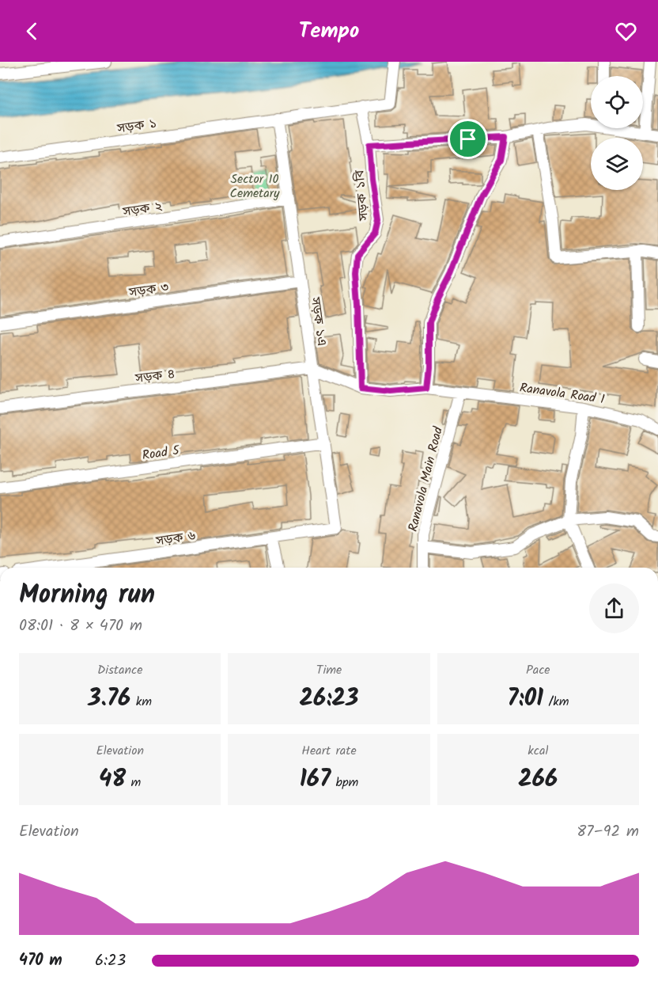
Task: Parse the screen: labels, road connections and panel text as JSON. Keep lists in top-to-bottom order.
{
  "streets": {
    "street": [
      "সড়ক ১",
      "সড়ক ১বি",
      "সড়ক ২",
      "সড়ক ৩",
      "সড়ক ১এ",
      "সড়ক ৪",
      "Ranavola Road 1",
      "Road 5",
      "Ranavola Main Road",
      "সড়ক ৬"
    ]
  },
  "crossings": [
    ["সড়ক ১", "সড়ক ১বি"],
    ["সড়ক ১", "সড়ক ১এ"],
    ["সড়ক ১বি", "Ranavola Road 1"],
    ["সড়ক ২", "সড়ক ১এ"],
    ["সড়ক ৩", "সড়ক ১এ"],
    ["সড়ক ১এ", "সড়ক ৪"],
    ["সড়ক ১এ", "Ranavola Road 1"],
    ["সড়ক ১এ", "Road 5"],
    ["সড়ক ১এ", "সড়ক ৬"],
    ["সড়ক ৪", "Ranavola Road 1"],
    ["Ranavola Road 1", "Ranavola Main Road"]
  ],
  "parks": ["Sector 10 Cemetary"],
  "page": {
    "header": "Tempo",
    "heading": ["Morning run", "08:01 · 8 × 470 m"],
    "stats": [
      ["Distance", "3.76 km"],
      ["Time", "26:23"],
      ["Pace", "7:01 /km"],
      ["Elevation", "48 m"],
      ["Heart rate", "167 bpm"],
      ["kcal", "266"]
    ],
    "chart": ["Elevation", "87–92 m"],
    "list": [
      {
        "name": "470 m",
        "note": "6:23"
      }
    ]
  }
}
